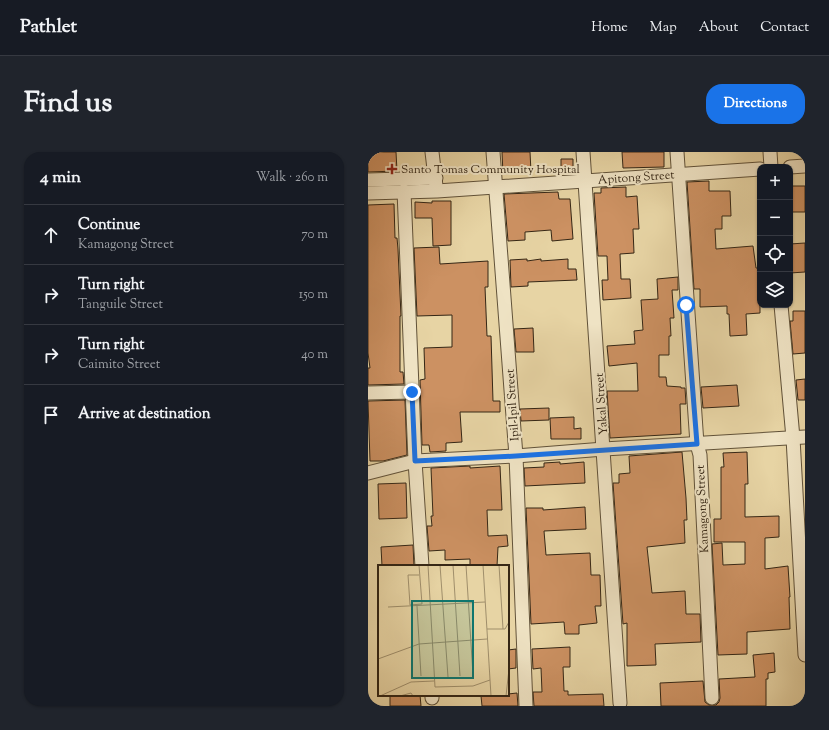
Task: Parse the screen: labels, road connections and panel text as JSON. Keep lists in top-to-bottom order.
{
  "streets": {
    "street": [
      "Apitong Street",
      "Yakal Street",
      "Ipil-Ipil Street",
      "Kamagong Street"
    ]
  },
  "crossings": [
    ["Apitong Street", "Yakal Street"],
    ["Apitong Street", "Ipil-Ipil Street"],
    ["Apitong Street", "Kamagong Street"]
  ],
  "places": {
    "health": ["Santo Tomas Community Hospital"]
  },
  "page": {
    "header": "Pathlet",
    "nav": [
      "Home",
      "Map",
      "About",
      "Contact"
    ],
    "title": "Find us",
    "buttons": "Directions",
    "heading": ["4 min", "Walk · 260 m"],
    "map_buttons": ["+", "−"],
    "list": [
      ["Continue", "Kamagong Street", "70 m"],
      ["Turn right", "Tanguile Street", "150 m"],
      ["Turn right", "Caimito Street", "40 m"],
      "Arrive at destination"
    ]
  }
}
